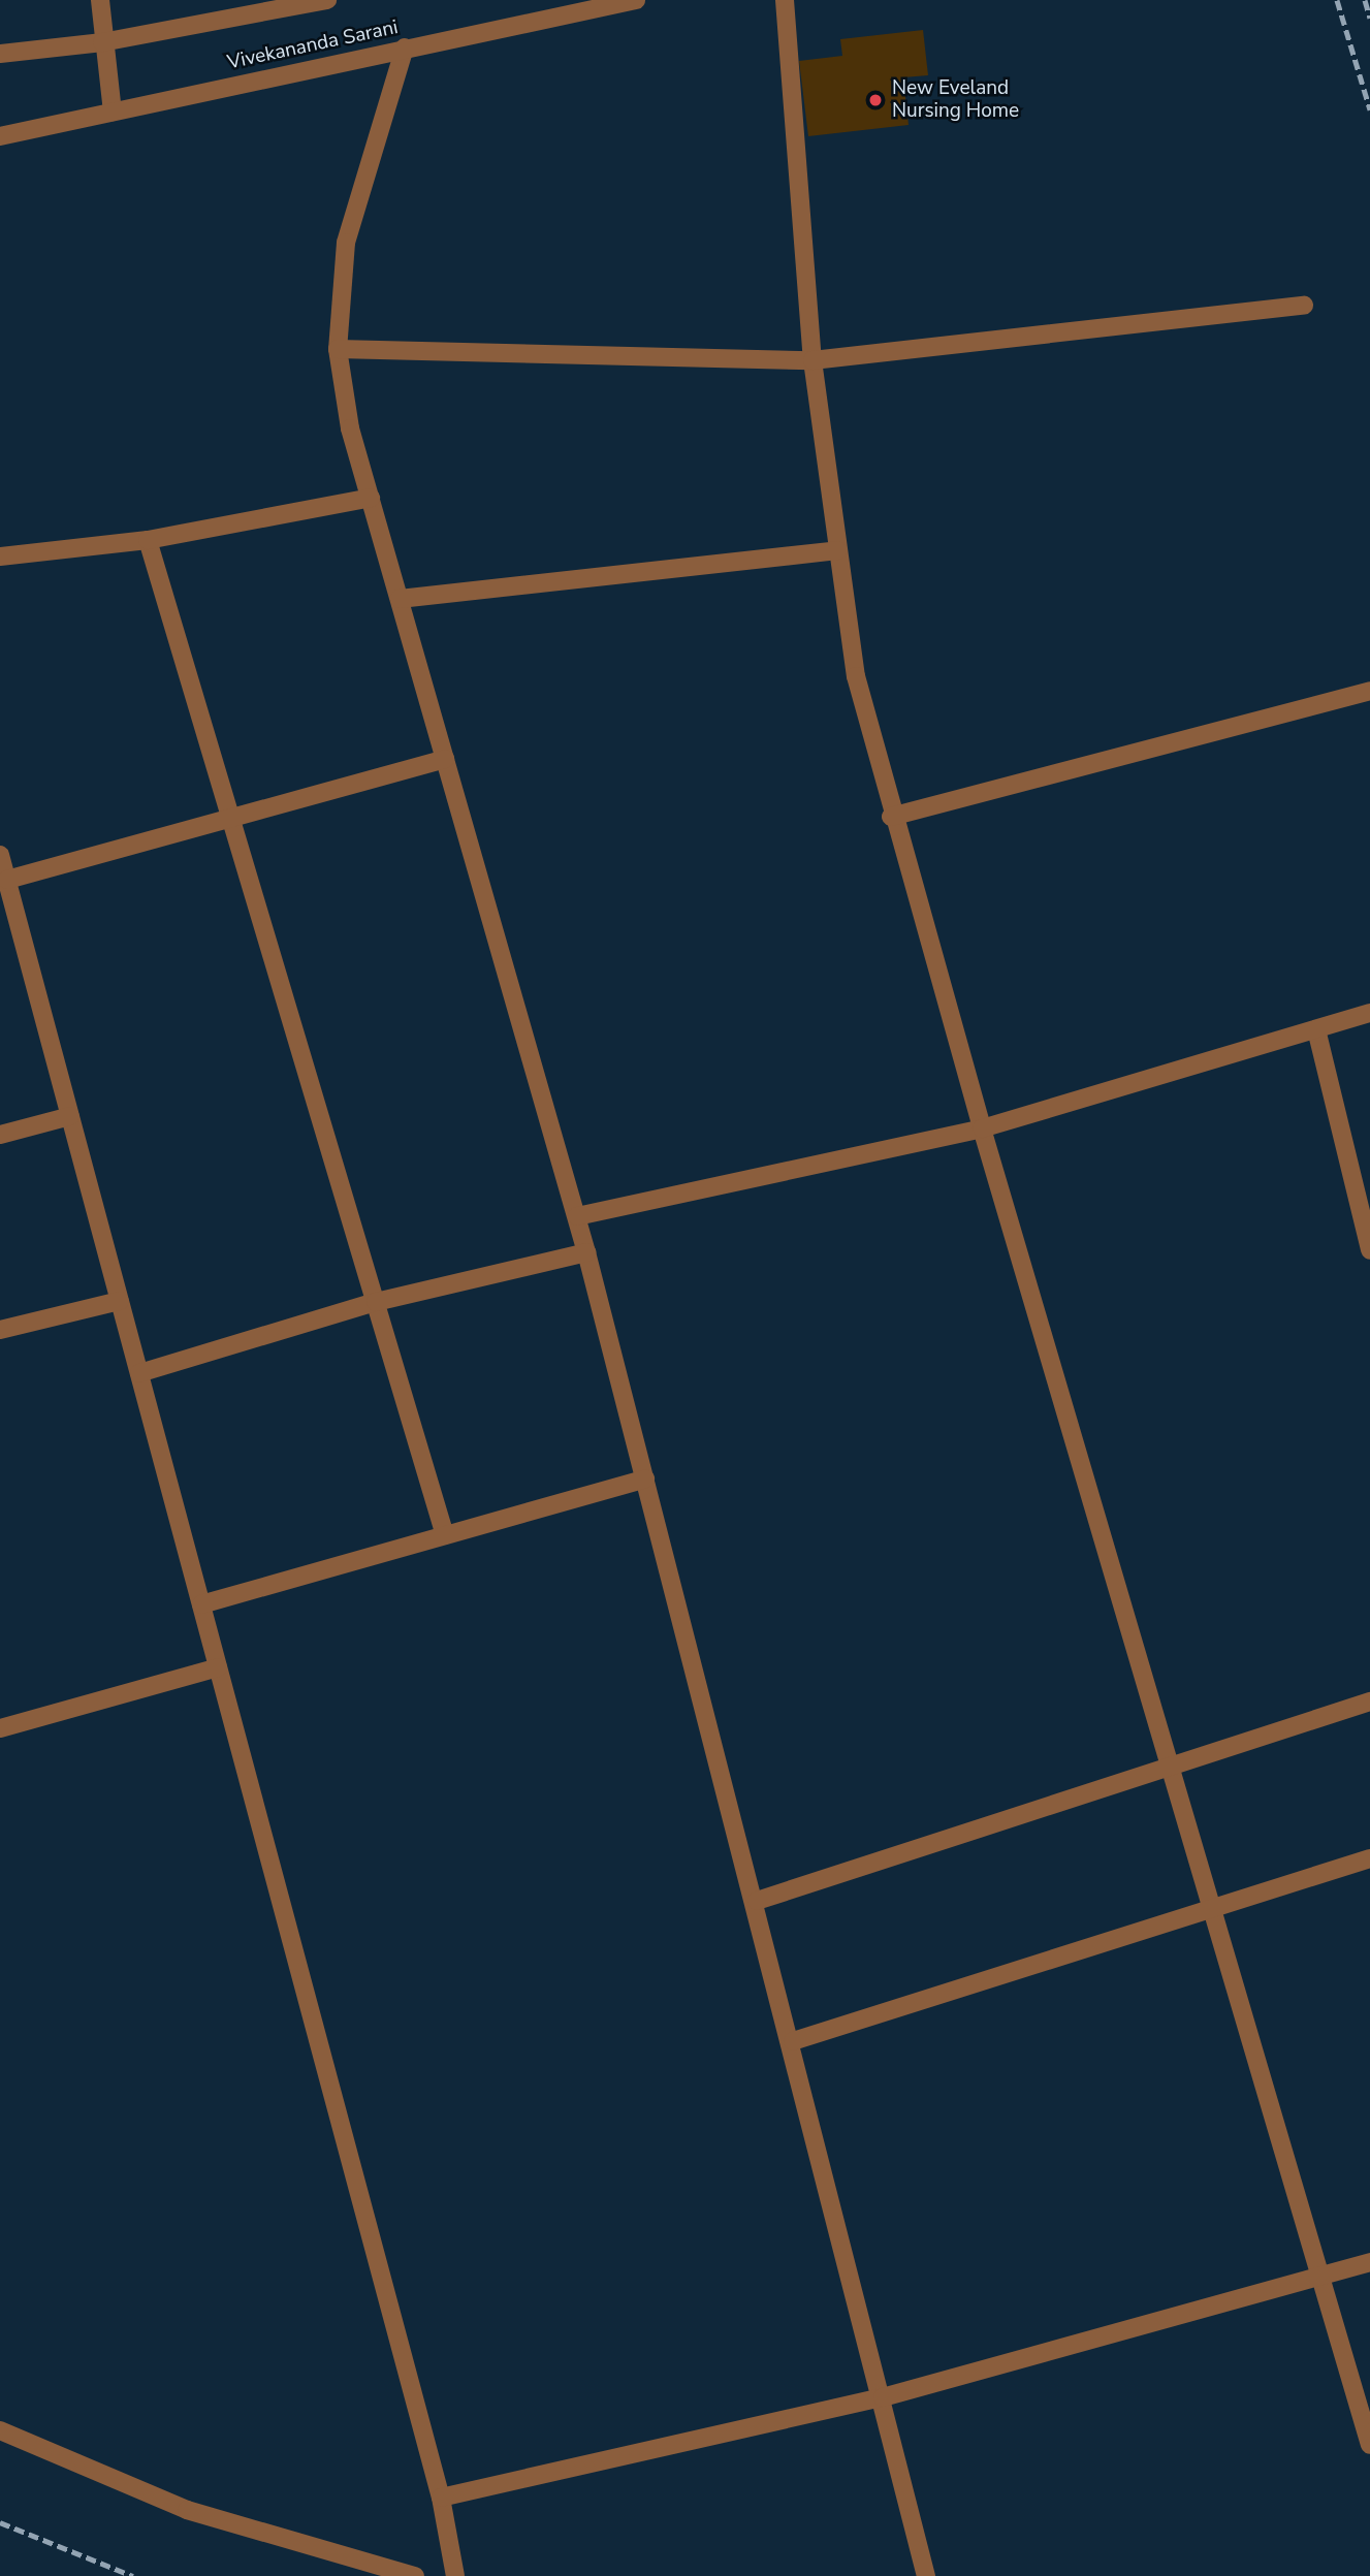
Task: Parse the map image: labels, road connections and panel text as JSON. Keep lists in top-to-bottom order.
{
  "streets": {
    "street": ["Vivekananda Sarani"]
  },
  "places": ["New Eveland Nursing Home"]
}
